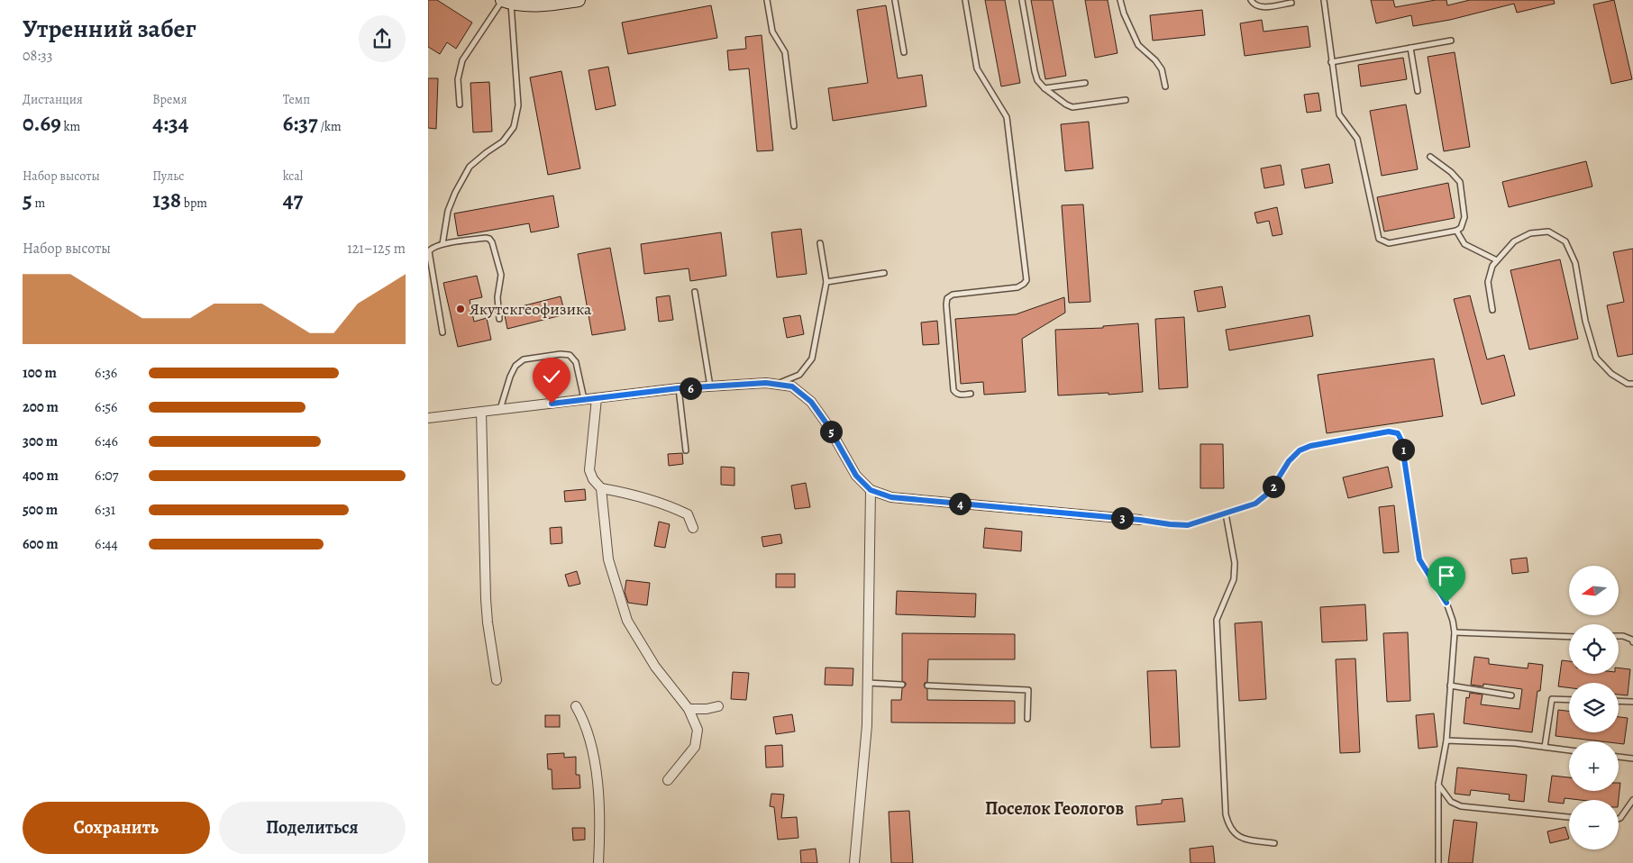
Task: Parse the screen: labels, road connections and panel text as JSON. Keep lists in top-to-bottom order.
{
  "districts": ["Поселок Геологов"],
  "places": ["Якутскгеофизика"],
  "north": "left",
  "page": {
    "heading": ["Утренний забег", "08:33"],
    "stats": [
      ["Дистанция", "0.69 km"],
      ["Время", "4:34"],
      ["Темп", "6:37 /km"],
      ["Набор высоты", "5 m"],
      ["Пульс", "138 bpm"],
      ["kcal", "47"]
    ],
    "chart": ["Набор высоты", "121–125 m"],
    "list": [
      {
        "name": "100 m",
        "note": "6:36"
      },
      {
        "name": "200 m",
        "note": "6:56"
      },
      {
        "name": "300 m",
        "note": "6:46"
      },
      {
        "name": "400 m",
        "note": "6:07"
      },
      {
        "name": "500 m",
        "note": "6:31"
      },
      {
        "name": "600 m",
        "note": "6:44"
      }
    ],
    "pins": [
      "6",
      "5",
      "1",
      "2",
      "4",
      "3"
    ],
    "map_buttons": ["+", "−"],
    "buttons": ["Сохранить", "Поделиться"]
  }
}
